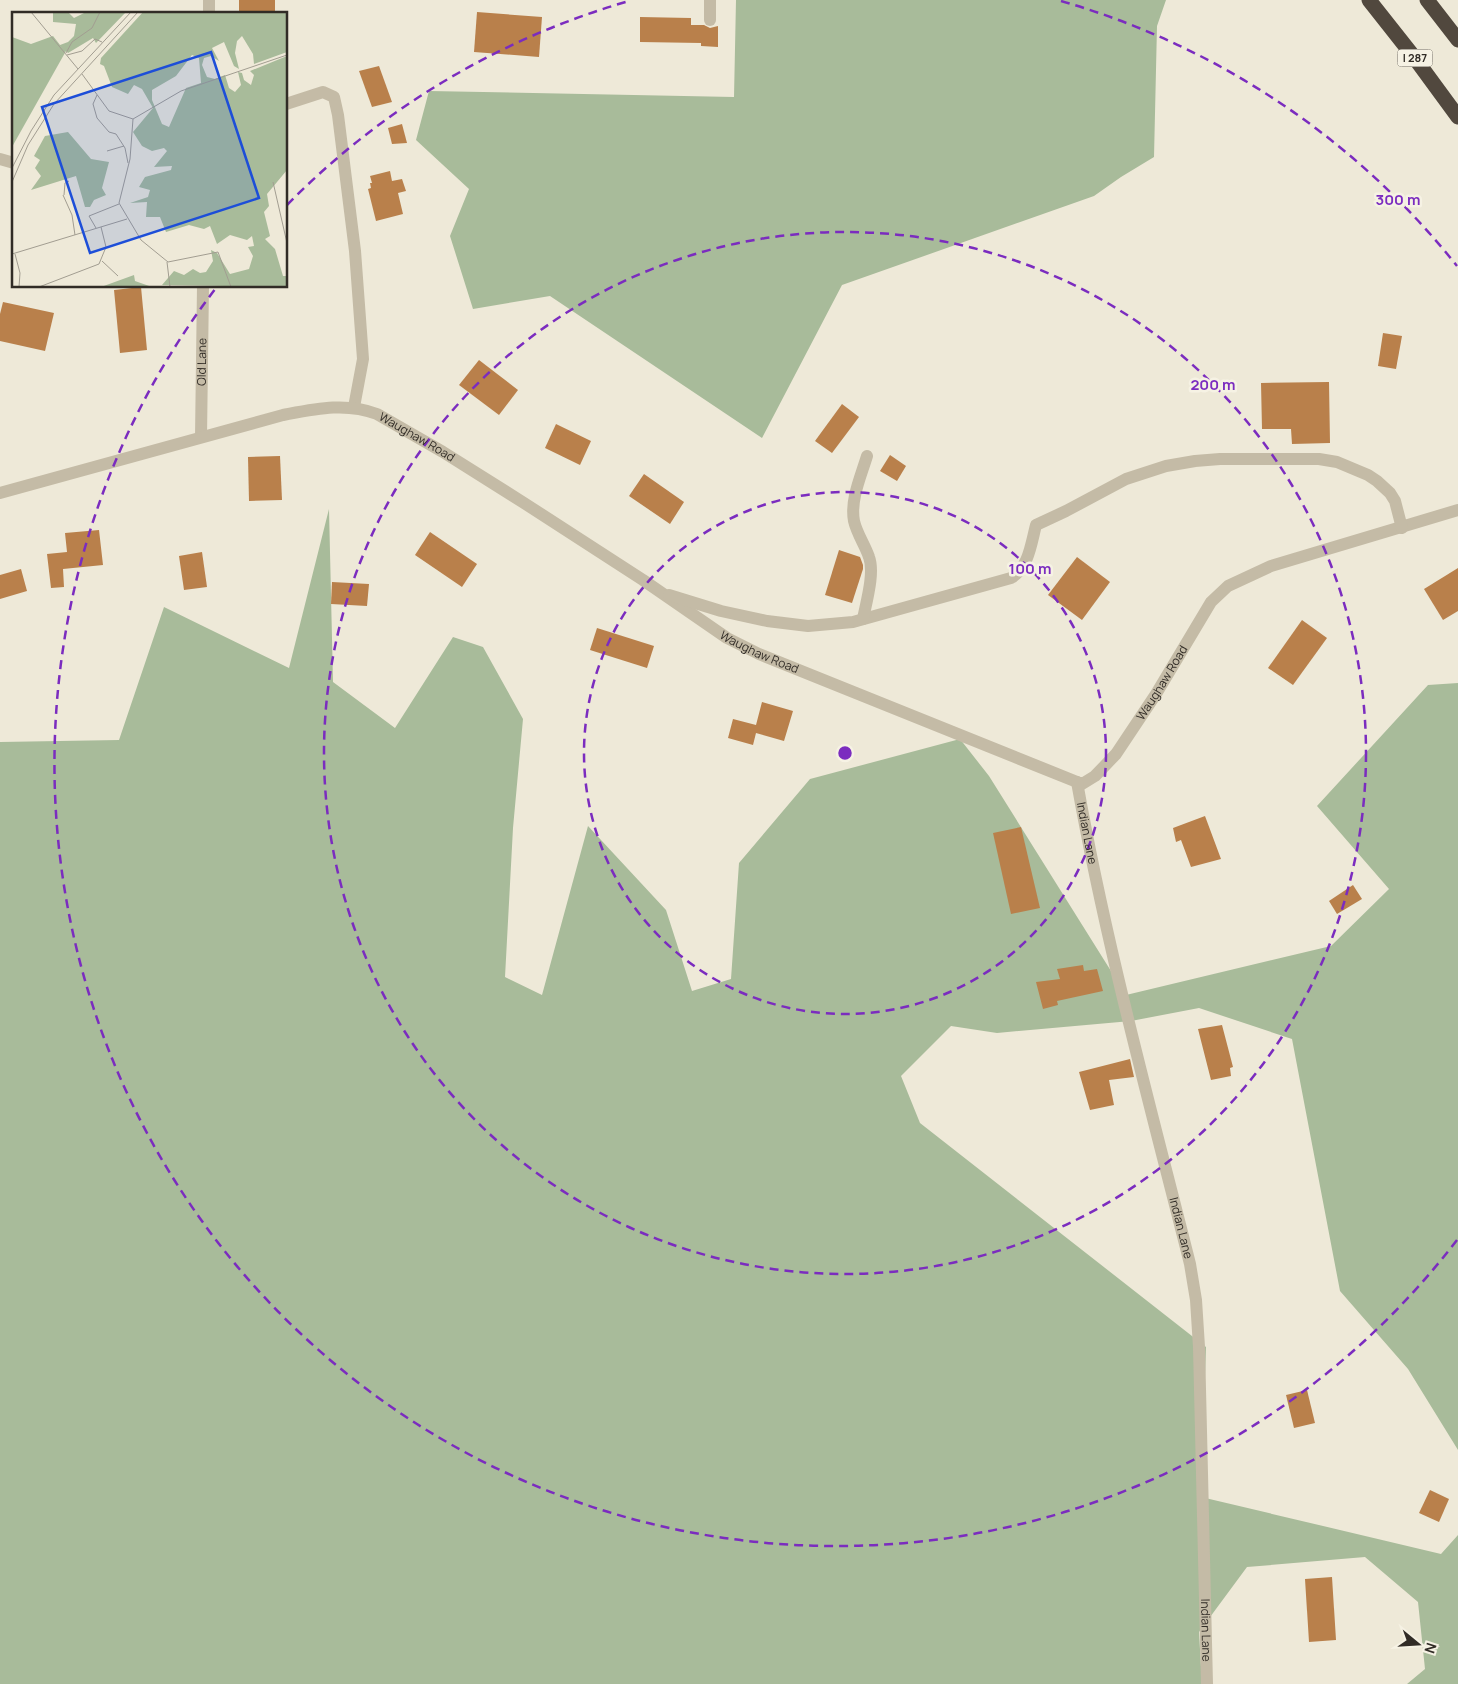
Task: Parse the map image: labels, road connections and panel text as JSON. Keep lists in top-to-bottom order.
{
  "streets": {
    "highway": ["I 287"],
    "street": ["Old Lane", "Waughaw Road", "Indian Lane"]
  },
  "crossings": [
    ["Old Lane", "Waughaw Road"],
    ["Waughaw Road", "Indian Lane"]
  ],
  "north": "right",
  "rings": ["300 m", "200 m", "100 m"]
}
